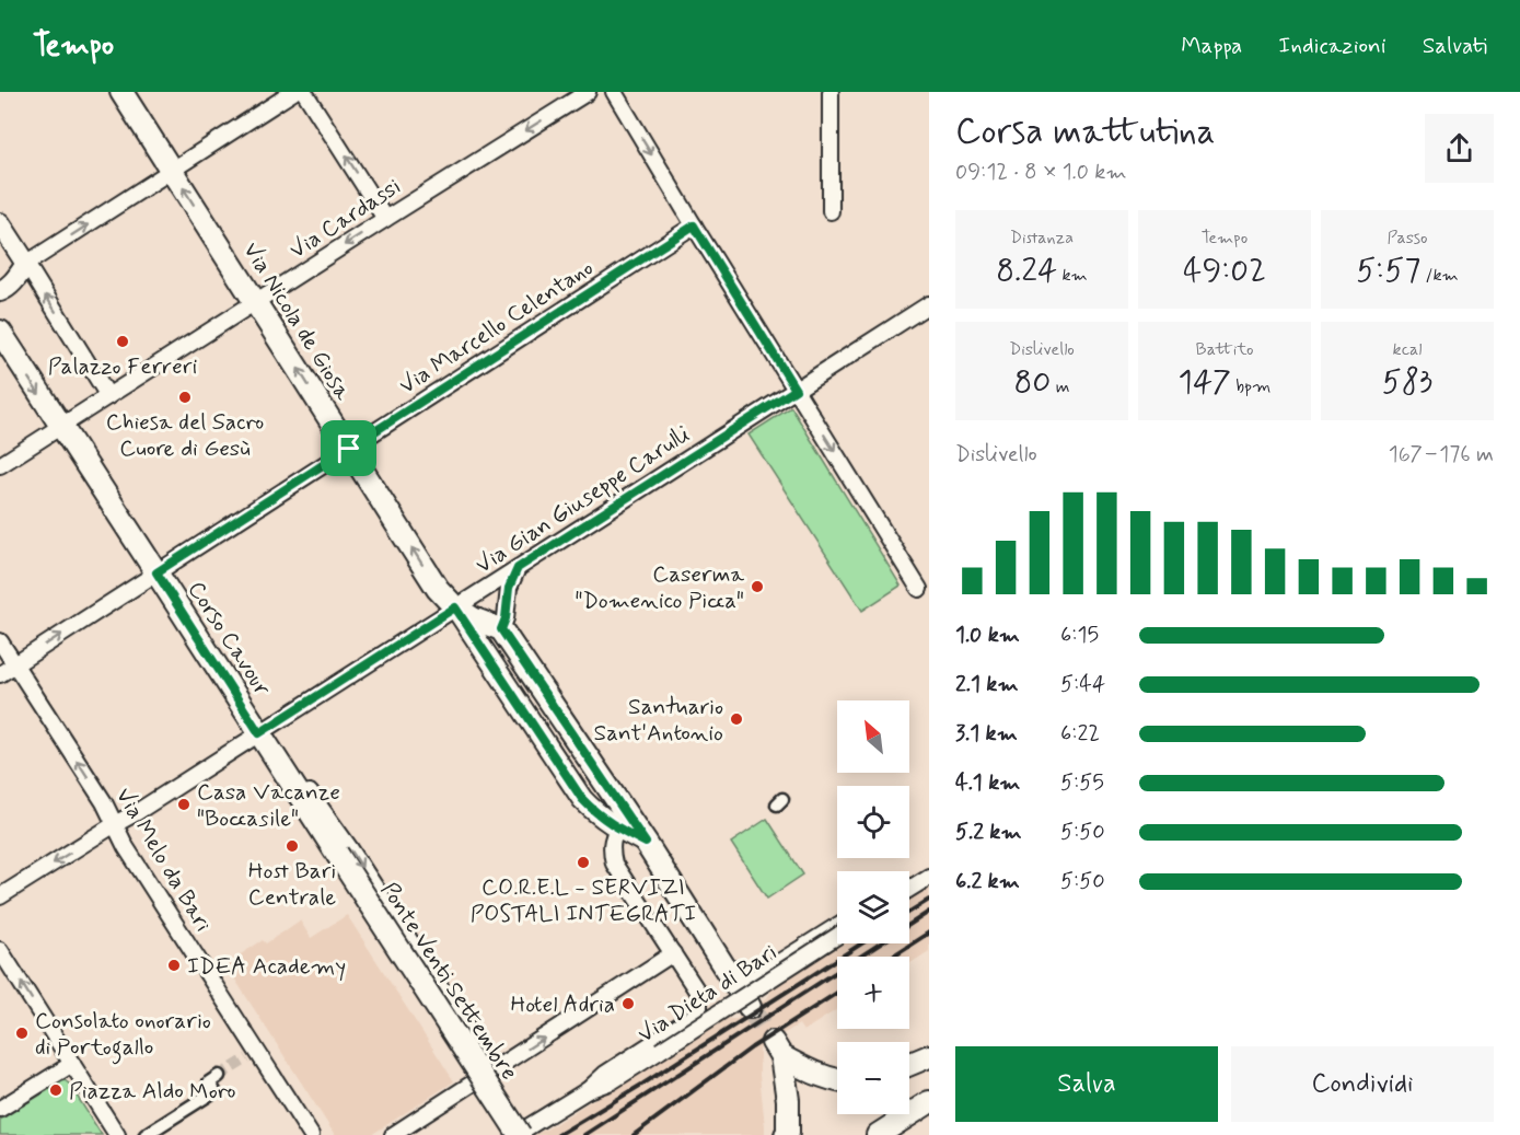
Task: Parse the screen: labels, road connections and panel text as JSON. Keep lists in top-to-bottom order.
{
  "streets": {
    "main road": ["Via Nicola de Giosa", "Corso Cavour", "Ponte Venti Settembre"],
    "street": [
      "Via Cardassi",
      "Via Marcello Celentano",
      "Via Gian Giuseppe Carulli",
      "Via Melo da Bari",
      "Via Dieta di Bari"
    ]
  },
  "crossings": [
    ["Via Cardassi", "Via Nicola de Giosa"],
    ["Via Cardassi", "Corso Cavour"],
    ["Via Nicola de Giosa", "Via Marcello Celentano"],
    ["Via Nicola de Giosa", "Via Gian Giuseppe Carulli"],
    ["Via Marcello Celentano", "Corso Cavour"],
    ["Via Marcello Celentano", "Via Melo da Bari"],
    ["Via Gian Giuseppe Carulli", "Corso Cavour"],
    ["Via Gian Giuseppe Carulli", "Via Melo da Bari"],
    ["Corso Cavour", "Ponte Venti Settembre"],
    ["Corso Cavour", "Via Dieta di Bari"]
  ],
  "one_way": ["Via Cardassi", "Via Nicola de Giosa", "Corso Cavour"],
  "places": [
    "Palazzo Ferreri",
    "Chiesa del Sacro Cuore di Gesù",
    "Caserma \"Domenico Picca\"",
    "Santuario Sant'Antonio",
    "Casa Vacanze \"Boccasile\"",
    "Host Bari Centrale",
    "CO.R.E.L - SERVIZI POSTALI INTEGRATI",
    "IDEA Academy",
    "Hotel Adria",
    "Consolato onorario di Portogallo",
    "Piazza Aldo Moro"
  ],
  "north": "top left",
  "page": {
    "header": "Tempo",
    "nav": ["Mappa", "Indicazioni", "Salvati"],
    "heading": ["Corsa mattutina", "09:12 · 8 × 1.0 km"],
    "stats": [
      ["Distanza", "8.24 km"],
      ["Tempo", "49:02"],
      ["Passo", "5:57 /km"],
      ["Dislivello", "80 m"],
      ["Battito", "147 bpm"],
      ["kcal", "583"]
    ],
    "chart": ["Dislivello", "167–176 m"],
    "list": [
      {
        "name": "1.0 km",
        "note": "6:15"
      },
      {
        "name": "2.1 km",
        "note": "5:44"
      },
      {
        "name": "3.1 km",
        "note": "6:22"
      },
      {
        "name": "4.1 km",
        "note": "5:55"
      },
      {
        "name": "5.2 km",
        "note": "5:50"
      },
      {
        "name": "6.2 km",
        "note": "5:50"
      }
    ],
    "map_buttons": ["+", "−"],
    "buttons": ["Salva", "Condividi"]
  }
}
